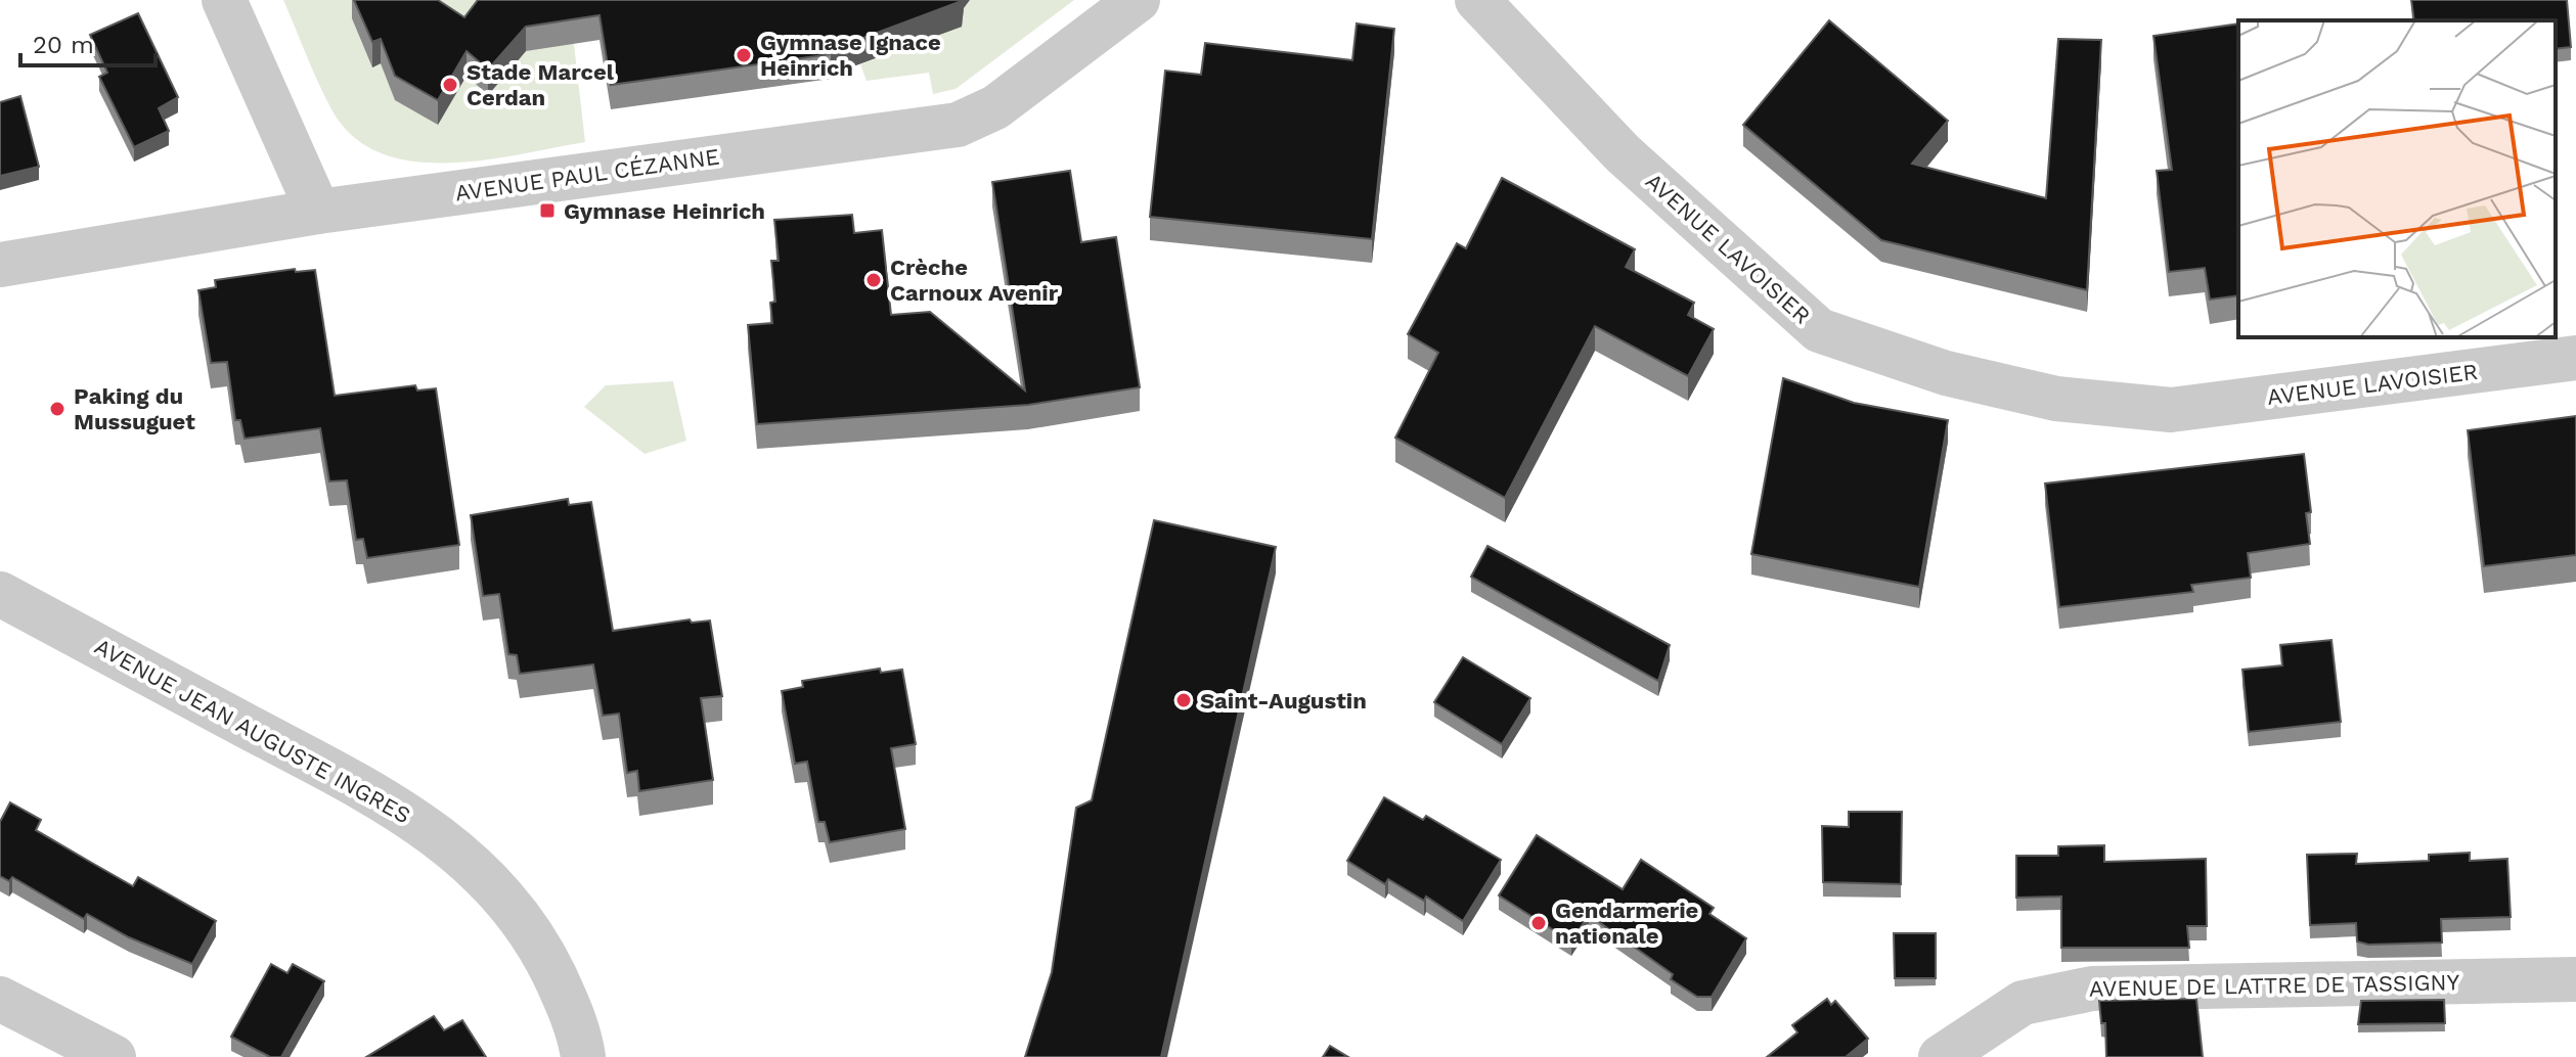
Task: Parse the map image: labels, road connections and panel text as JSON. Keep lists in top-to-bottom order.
{
  "streets": {
    "street": [
      "AVENUE PAUL CÉZANNE",
      "AVENUE LAVOISIER",
      "AVENUE JEAN AUGUSTE INGRES",
      "AVENUE DE LATTRE DE TASSIGNY"
    ]
  },
  "places": {
    "other": [
      "Gymnase Ignace Heinrich",
      "Stade Marcel Cerdan",
      "Crèche Carnoux Avenir",
      "Paking du Mussuguet",
      "Saint-Augustin",
      "Gendarmerie nationale"
    ],
    "transit": ["Gymnase Heinrich"]
  },
  "scale_bar": "20 m"
}
